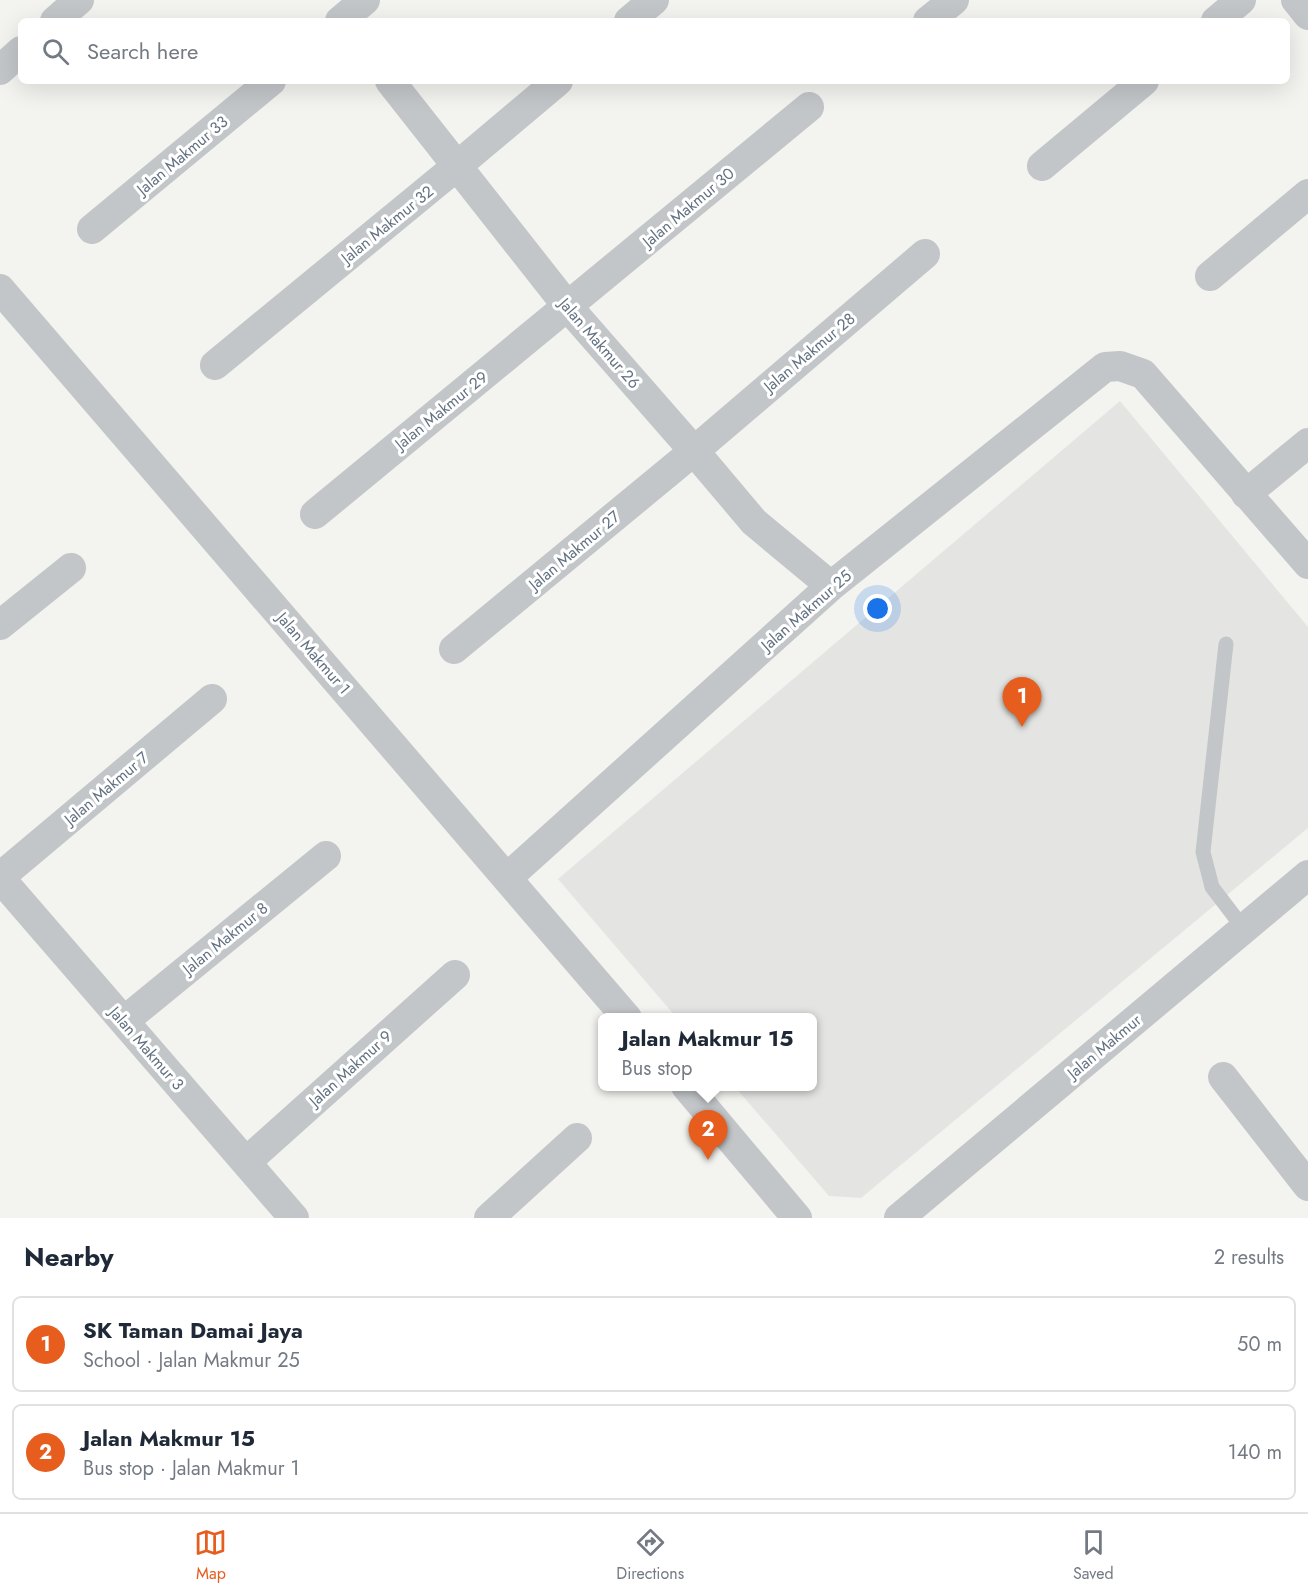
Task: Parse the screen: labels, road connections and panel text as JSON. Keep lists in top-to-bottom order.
{
  "streets": {
    "street": [
      "Jalan Makmur 33",
      "Jalan Makmur 30",
      "Jalan Makmur 32",
      "Jalan Makmur 26",
      "Jalan Makmur 28",
      "Jalan Makmur 29",
      "Jalan Makmur 27",
      "Jalan Makmur 25",
      "Jalan Makmur 1",
      "Jalan Makmur 7",
      "Jalan Makmur 8",
      "Jalan Makmur",
      "Jalan Makmur 3",
      "Jalan Makmur 9"
    ]
  },
  "crossings": [
    ["Jalan Makmur 30", "Jalan Makmur 26"],
    ["Jalan Makmur 30", "Jalan Makmur 29"],
    ["Jalan Makmur 32", "Jalan Makmur 26"],
    ["Jalan Makmur 26", "Jalan Makmur 28"],
    ["Jalan Makmur 26", "Jalan Makmur 29"],
    ["Jalan Makmur 26", "Jalan Makmur 27"],
    ["Jalan Makmur 26", "Jalan Makmur 25"],
    ["Jalan Makmur 28", "Jalan Makmur 27"],
    ["Jalan Makmur 25", "Jalan Makmur 1"],
    ["Jalan Makmur 7", "Jalan Makmur 3"],
    ["Jalan Makmur 8", "Jalan Makmur 3"],
    ["Jalan Makmur 3", "Jalan Makmur 9"]
  ],
  "page": {
    "search": "Search here",
    "pins": ["1", "2"],
    "popup": ["Jalan Makmur 15", "Bus stop"],
    "heading": ["Nearby", "2 results"],
    "list": [
      {
        "mark": "1",
        "name": "SK Taman Damai Jaya",
        "note": "School · Jalan Makmur 25",
        "value": "50 m"
      },
      {
        "mark": "2",
        "name": "Jalan Makmur 15",
        "note": "Bus stop · Jalan Makmur 1",
        "value": "140 m"
      }
    ],
    "nav": ["Map", "Directions", "Saved"]
  }
}
